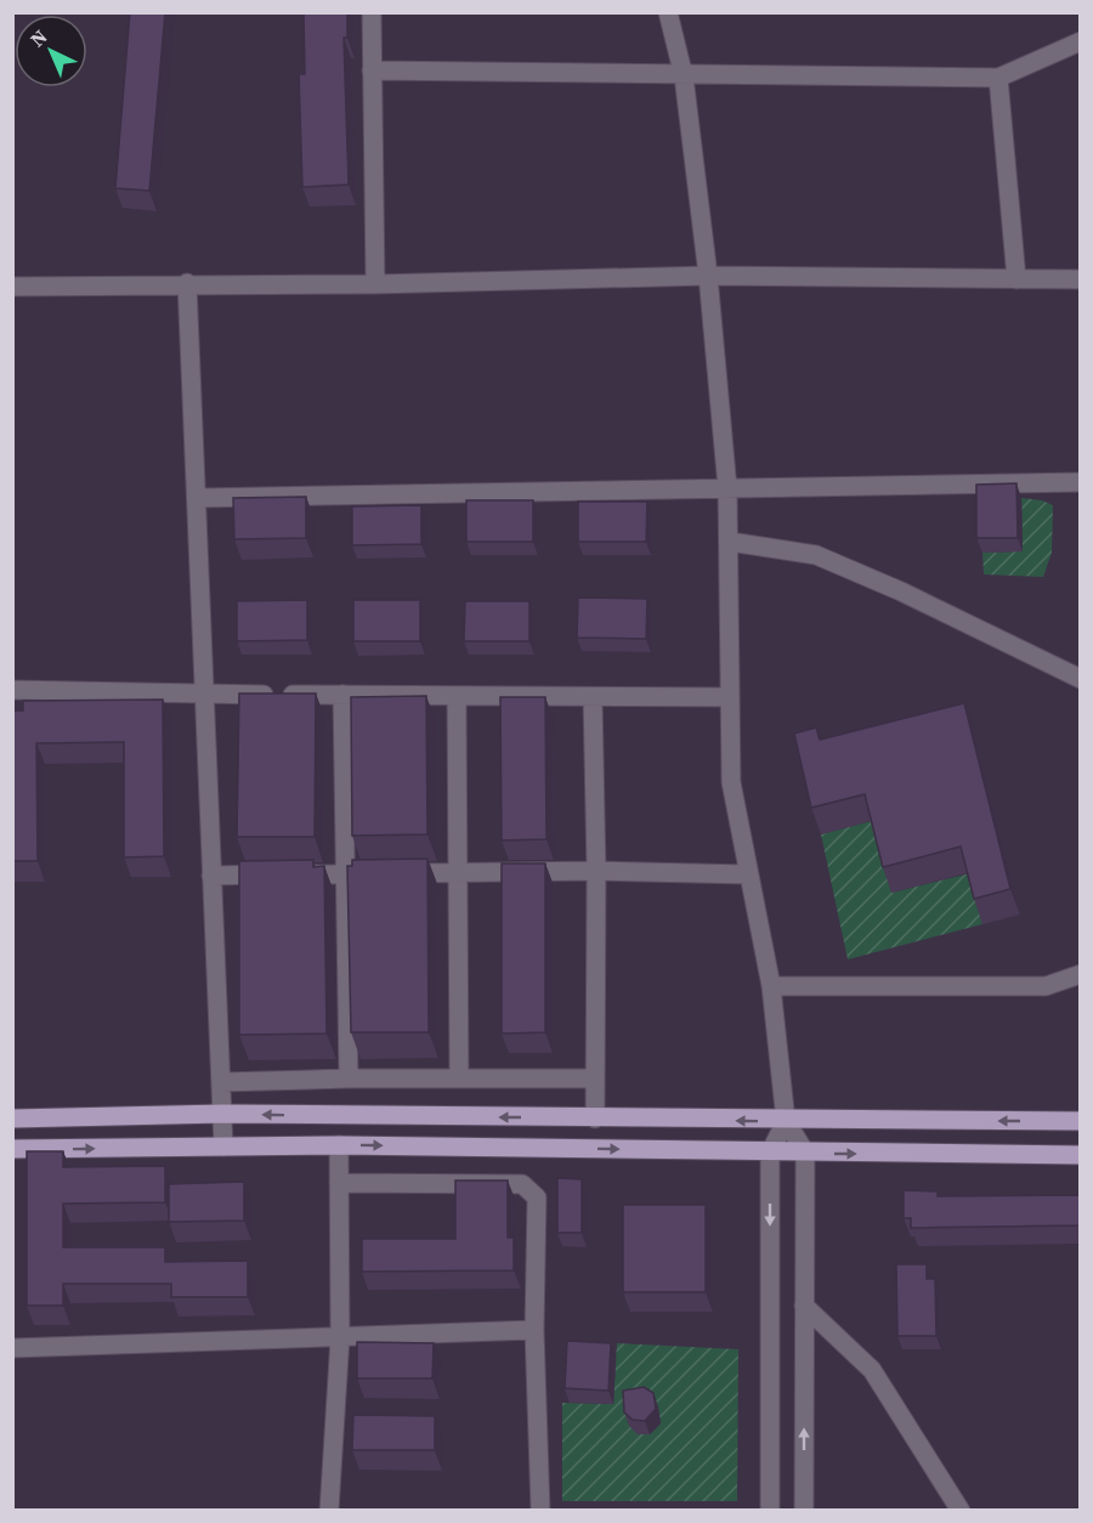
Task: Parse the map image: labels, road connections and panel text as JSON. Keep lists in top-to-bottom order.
{
  "north": "top left"
}
